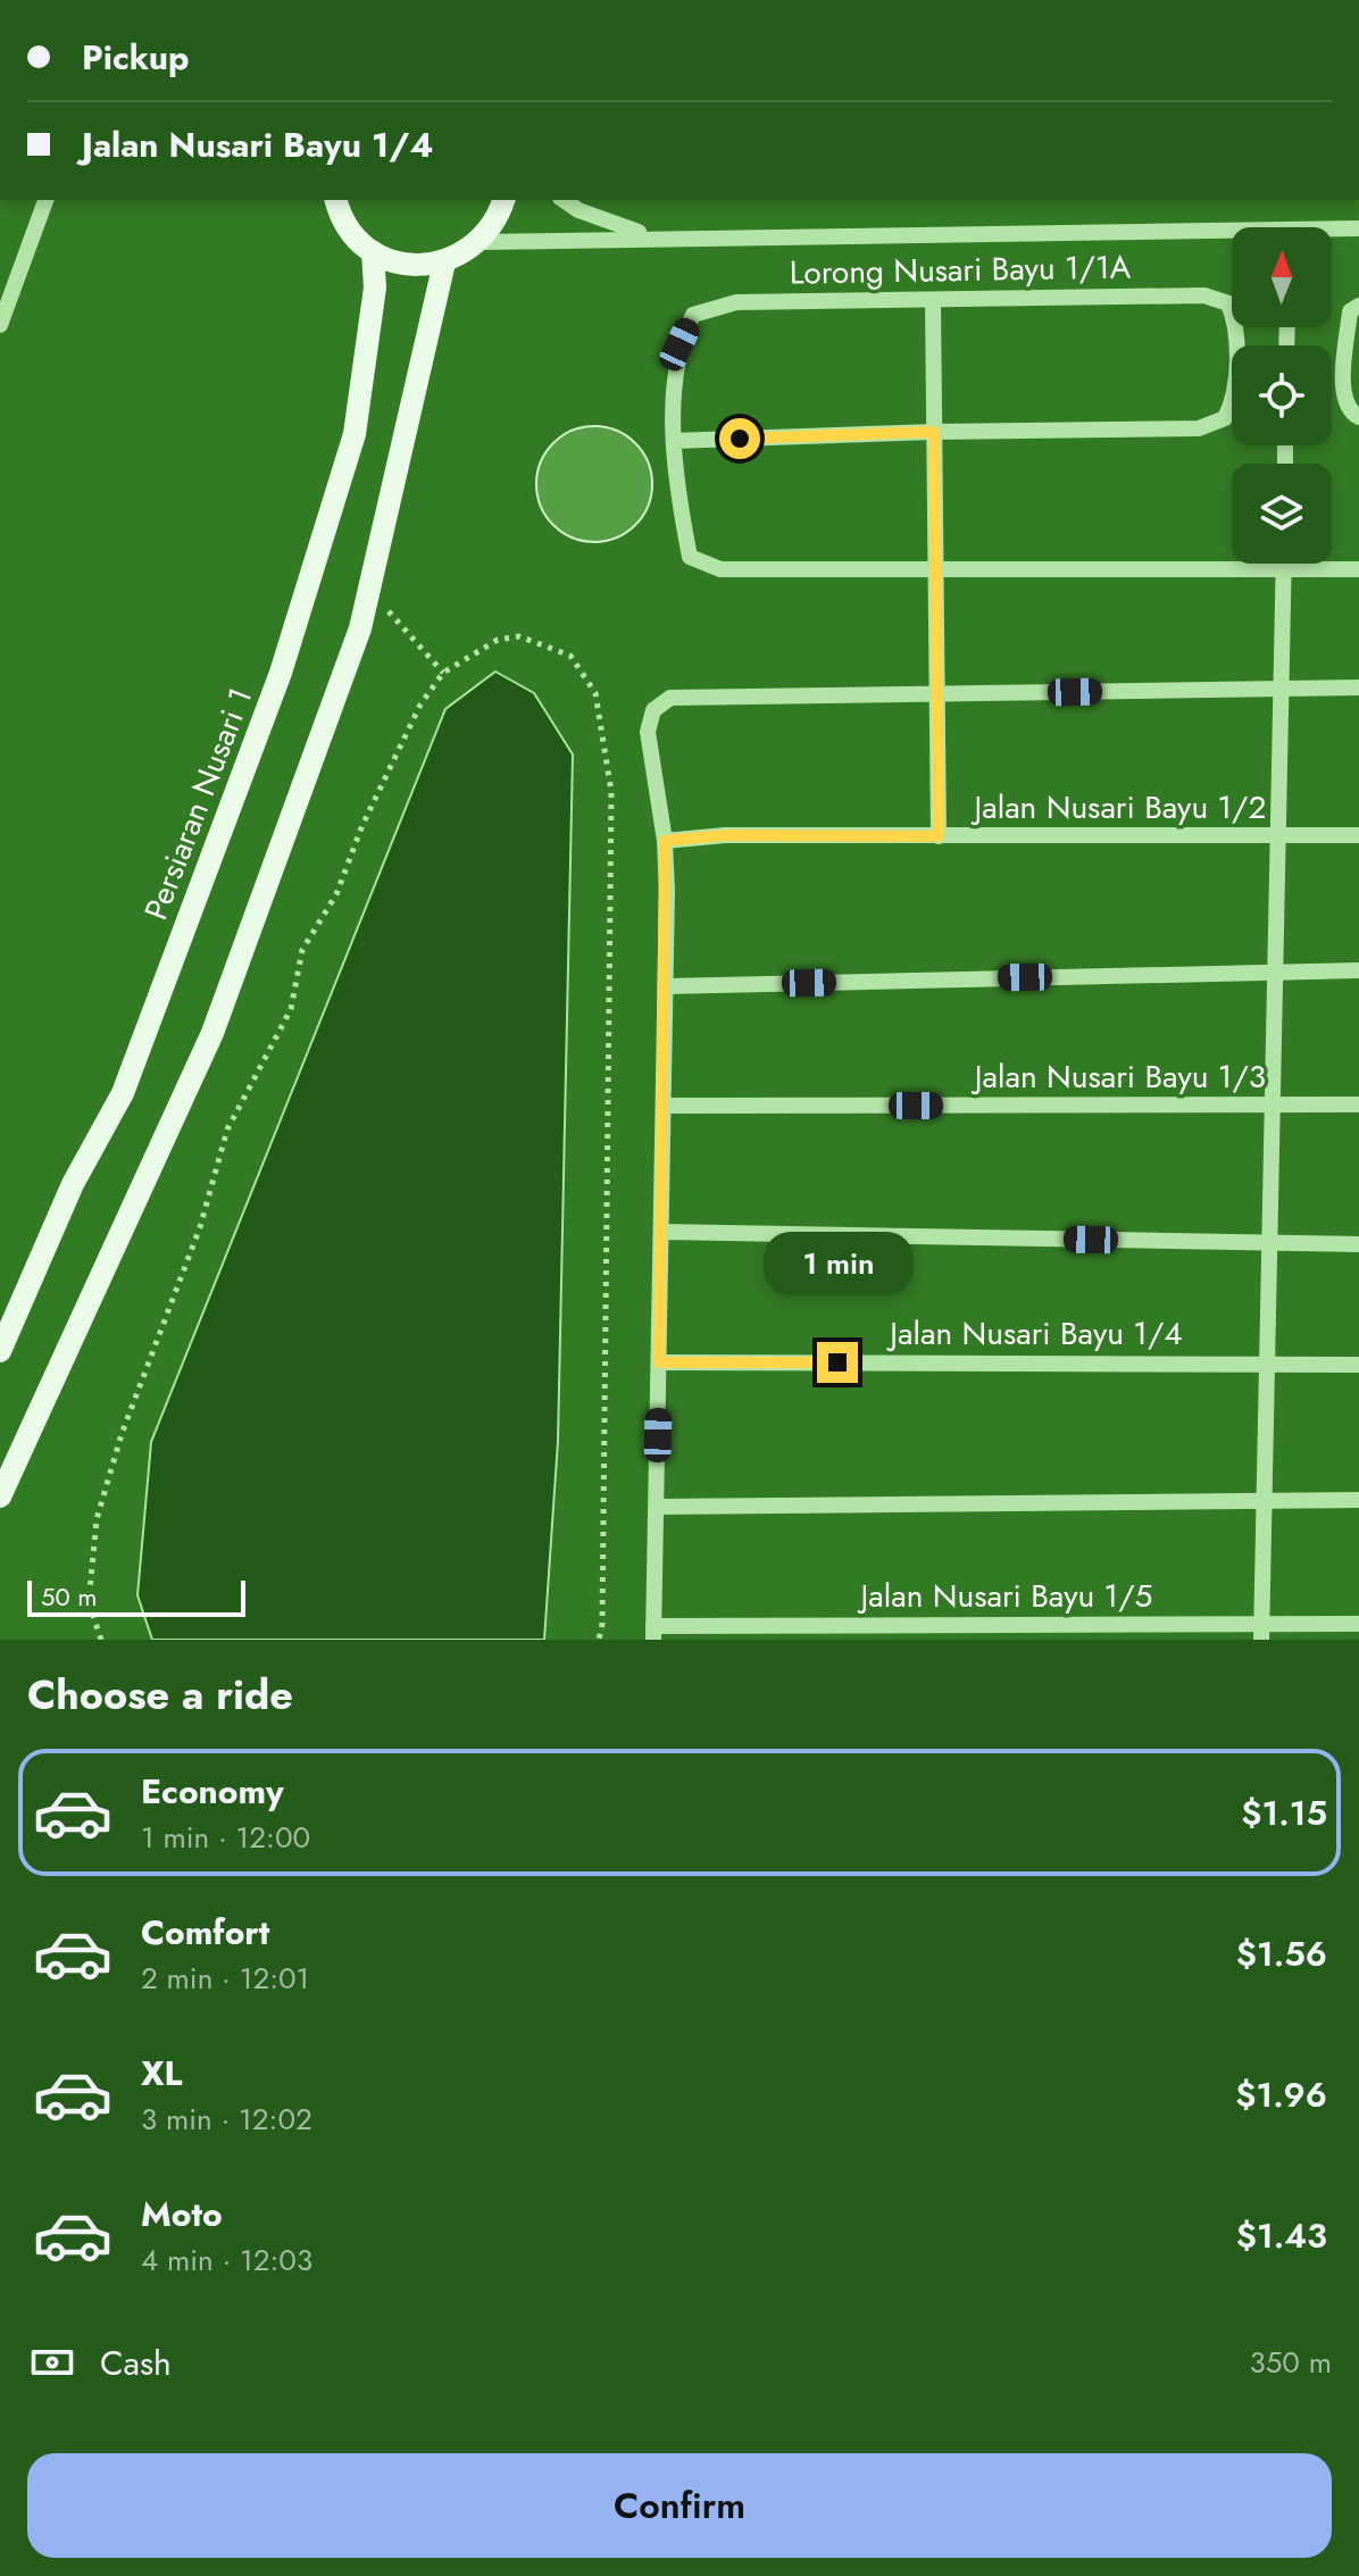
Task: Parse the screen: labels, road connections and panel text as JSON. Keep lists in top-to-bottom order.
{
  "streets": {
    "main road": ["Persiaran Nusari 1"],
    "street": [
      "Lorong Nusari Bayu 1/1A",
      "Jalan Nusari Bayu 1/2",
      "Jalan Nusari Bayu 1/3",
      "Jalan Nusari Bayu 1/4",
      "Jalan Nusari Bayu 1/5"
    ]
  },
  "scale_bar": "50 m",
  "north": "top",
  "page": {
    "banner": ["Pickup", "Jalan Nusari Bayu 1/4"],
    "bubble": "1 min",
    "scale": "50 m",
    "heading": "Choose a ride",
    "list": [
      {
        "name": "Economy",
        "note": "1 min · 12:00",
        "value": "$1.15"
      },
      {
        "name": "Comfort",
        "note": "2 min · 12:01",
        "value": "$1.56"
      },
      {
        "name": "XL",
        "note": "3 min · 12:02",
        "value": "$1.96"
      },
      {
        "name": "Moto",
        "note": "4 min · 12:03",
        "value": "$1.43"
      }
    ],
    "pay": ["Cash", "350 m"],
    "buttons": "Confirm"
  }
}
